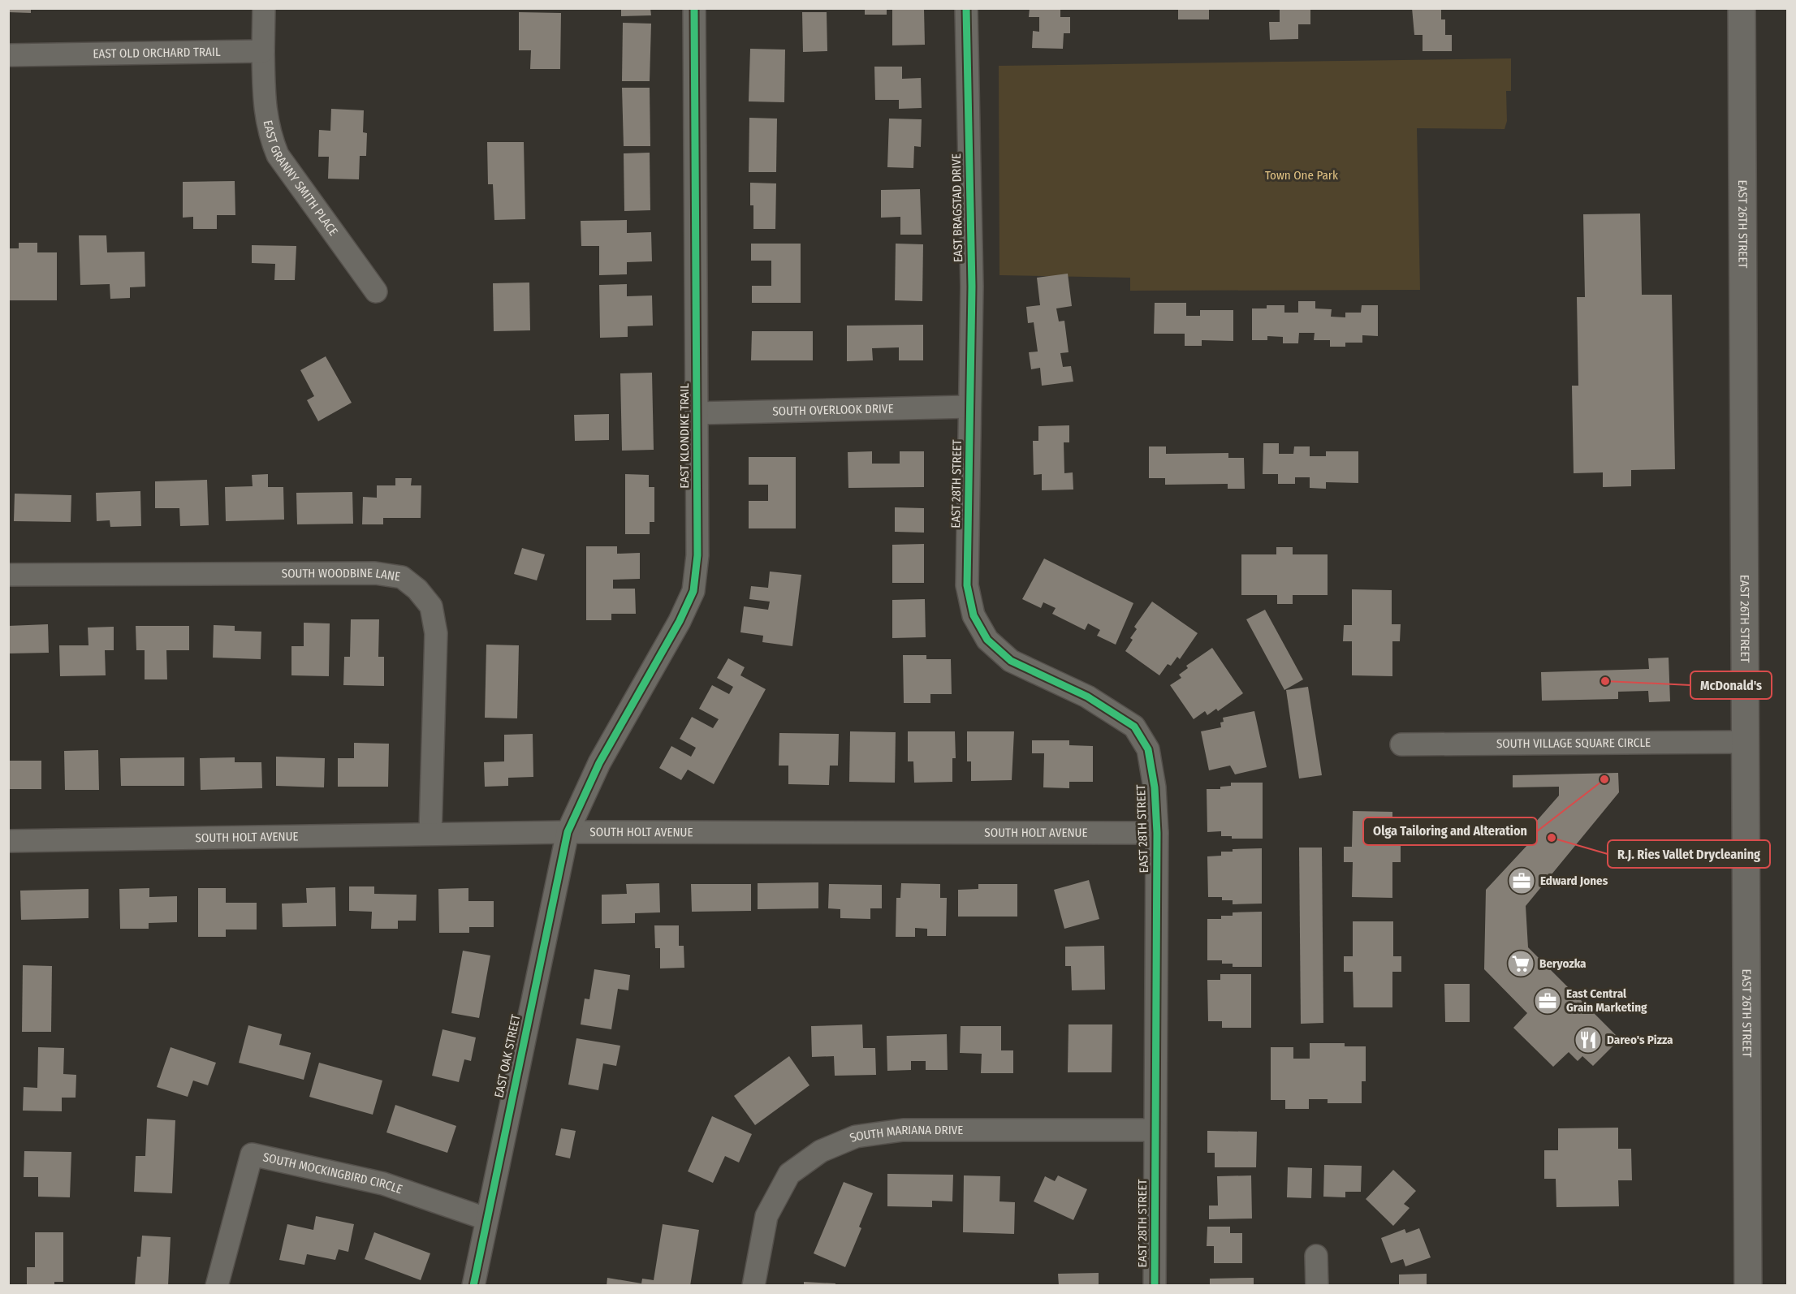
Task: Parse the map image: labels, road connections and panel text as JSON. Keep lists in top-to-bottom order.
{
  "streets": {
    "main road": ["EAST 26TH STREET"],
    "street": [
      "EAST OLD ORCHARD TRAIL",
      "EAST GRANNY SMITH PLACE",
      "EAST BRAGSTAD DRIVE",
      "SOUTH OVERLOOK DRIVE",
      "EAST KLONDIKE TRAIL",
      "EAST 28TH STREET",
      "SOUTH WOODBINE LANE",
      "SOUTH VILLAGE SQUARE CIRCLE",
      "SOUTH HOLT AVENUE",
      "EAST OAK STREET",
      "SOUTH MARIANA DRIVE",
      "SOUTH MOCKINGBIRD CIRCLE"
    ]
  },
  "crossings": [
    ["EAST OLD ORCHARD TRAIL", "EAST GRANNY SMITH PLACE"],
    ["EAST BRAGSTAD DRIVE", "SOUTH OVERLOOK DRIVE"],
    ["EAST BRAGSTAD DRIVE", "EAST 28TH STREET"],
    ["EAST 26TH STREET", "SOUTH VILLAGE SQUARE CIRCLE"],
    ["SOUTH OVERLOOK DRIVE", "EAST KLONDIKE TRAIL"],
    ["SOUTH OVERLOOK DRIVE", "EAST 28TH STREET"],
    ["EAST KLONDIKE TRAIL", "SOUTH HOLT AVENUE"],
    ["EAST KLONDIKE TRAIL", "EAST OAK STREET"],
    ["EAST 28TH STREET", "SOUTH HOLT AVENUE"],
    ["EAST 28TH STREET", "SOUTH MARIANA DRIVE"],
    ["SOUTH WOODBINE LANE", "SOUTH HOLT AVENUE"],
    ["SOUTH HOLT AVENUE", "EAST OAK STREET"],
    ["EAST OAK STREET", "SOUTH MOCKINGBIRD CIRCLE"]
  ],
  "parks": ["Town One Park"],
  "places": {
    "other": ["McDonald's", "Olga Tailoring and Alteration", "R.J. Ries Vallet Drycleaning"],
    "office": ["Edward Jones", "East Central Grain Marketing"],
    "supermarket": ["Beryozka"],
    "restaurant": ["Dareo's Pizza"]
  }
}
